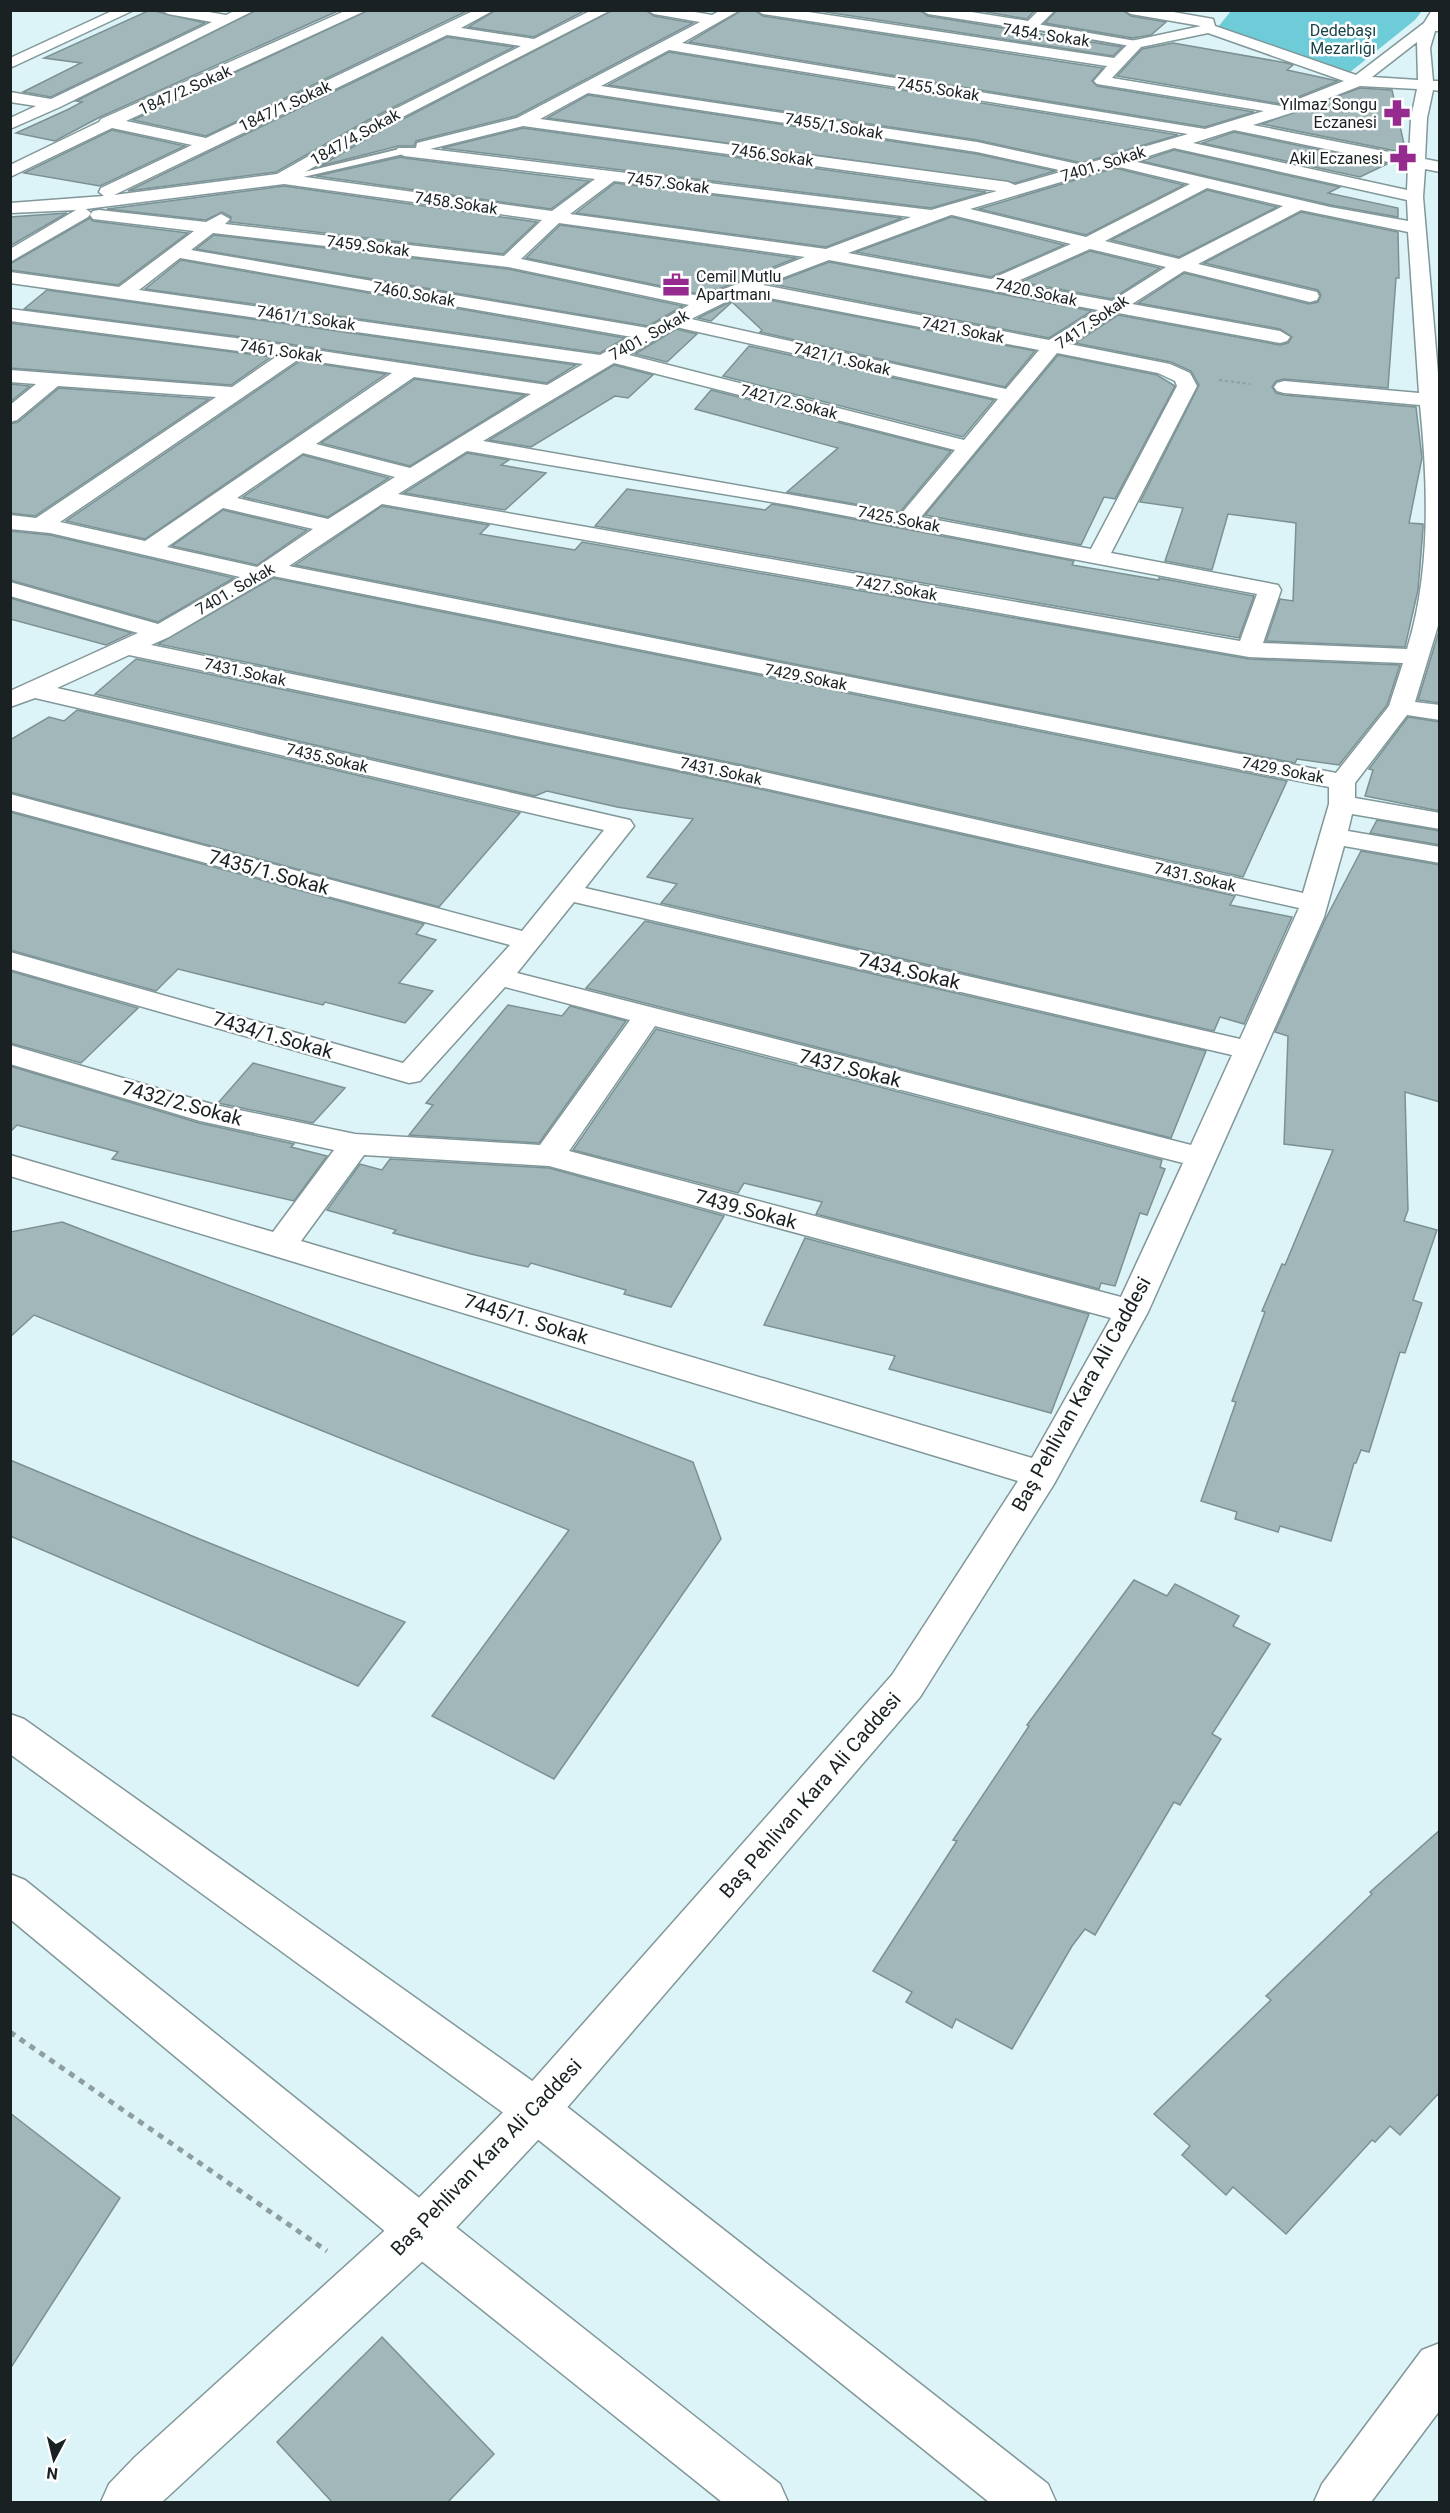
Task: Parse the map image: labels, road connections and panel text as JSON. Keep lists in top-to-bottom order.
{
  "streets": {
    "street": [
      "7454. Sokak",
      "7455.Sokak",
      "1847/2.Sokak",
      "1847/1.Sokak",
      "7455/1.Sokak",
      "1847/4.Sokak",
      "7456.Sokak",
      "7401. Sokak",
      "7457.Sokak",
      "7458.Sokak",
      "7459.Sokak",
      "7420.Sokak",
      "7460.Sokak",
      "7461/1.Sokak",
      "7417.Sokak",
      "7421.Sokak",
      "7461.Sokak",
      "7421/1.Sokak",
      "7421/2.Sokak",
      "7425.Sokak",
      "7427.Sokak",
      "7431.Sokak",
      "7429.Sokak",
      "7435.Sokak",
      "7435/1.Sokak",
      "7434.Sokak",
      "7434/1.Sokak",
      "7437.Sokak",
      "7432/2.Sokak",
      "7439.Sokak",
      "7445/1. Sokak",
      "Baş Pehlivan Kara Ali Caddesi"
    ]
  },
  "crossings": [
    ["7455.Sokak", "7401. Sokak"],
    ["1847/1.Sokak", "7458.Sokak"],
    ["1847/1.Sokak", "7459.Sokak"],
    ["7455/1.Sokak", "7401. Sokak"],
    ["1847/4.Sokak", "7458.Sokak"],
    ["1847/4.Sokak", "7459.Sokak"],
    ["1847/4.Sokak", "7460.Sokak"],
    ["1847/4.Sokak", "7461/1.Sokak"],
    ["7456.Sokak", "7401. Sokak"],
    ["7401. Sokak", "7457.Sokak"],
    ["7401. Sokak", "7458.Sokak"],
    ["7401. Sokak", "7459.Sokak"],
    ["7401. Sokak", "7420.Sokak"],
    ["7401. Sokak", "7460.Sokak"],
    ["7401. Sokak", "7461/1.Sokak"],
    ["7401. Sokak", "7421.Sokak"],
    ["7401. Sokak", "7461.Sokak"],
    ["7401. Sokak", "7421/1.Sokak"],
    ["7401. Sokak", "7421/2.Sokak"],
    ["7401. Sokak", "7425.Sokak"],
    ["7401. Sokak", "7427.Sokak"],
    ["7401. Sokak", "7431.Sokak"],
    ["7401. Sokak", "7429.Sokak"],
    ["7401. Sokak", "7435.Sokak"],
    ["7401. Sokak", "Baş Pehlivan Kara Ali Caddesi"],
    ["7457.Sokak", "7417.Sokak"],
    ["7458.Sokak", "7459.Sokak"],
    ["7458.Sokak", "7420.Sokak"],
    ["7420.Sokak", "7417.Sokak"],
    ["7461/1.Sokak", "7421/2.Sokak"],
    ["7417.Sokak", "7421.Sokak"],
    ["7417.Sokak", "7421/1.Sokak"],
    ["7417.Sokak", "7421/2.Sokak"],
    ["7417.Sokak", "7425.Sokak"],
    ["7425.Sokak", "7427.Sokak"],
    ["7427.Sokak", "Baş Pehlivan Kara Ali Caddesi"],
    ["7431.Sokak", "Baş Pehlivan Kara Ali Caddesi"],
    ["7429.Sokak", "Baş Pehlivan Kara Ali Caddesi"],
    ["7435.Sokak", "7434.Sokak"],
    ["7434.Sokak", "Baş Pehlivan Kara Ali Caddesi"],
    ["7434/1.Sokak", "7437.Sokak"],
    ["7437.Sokak", "Baş Pehlivan Kara Ali Caddesi"],
    ["7432/2.Sokak", "7439.Sokak"],
    ["7439.Sokak", "Baş Pehlivan Kara Ali Caddesi"],
    ["7445/1. Sokak", "Baş Pehlivan Kara Ali Caddesi"]
  ],
  "parks": ["Dedebaşı Mezarlığı"],
  "places": {
    "pharmacy": ["Yılmaz Songu Eczanesi", "Akil Eczanesi"],
    "office": ["Cemil Mutlu Apartmanı"]
  },
  "north": "bottom"
}
